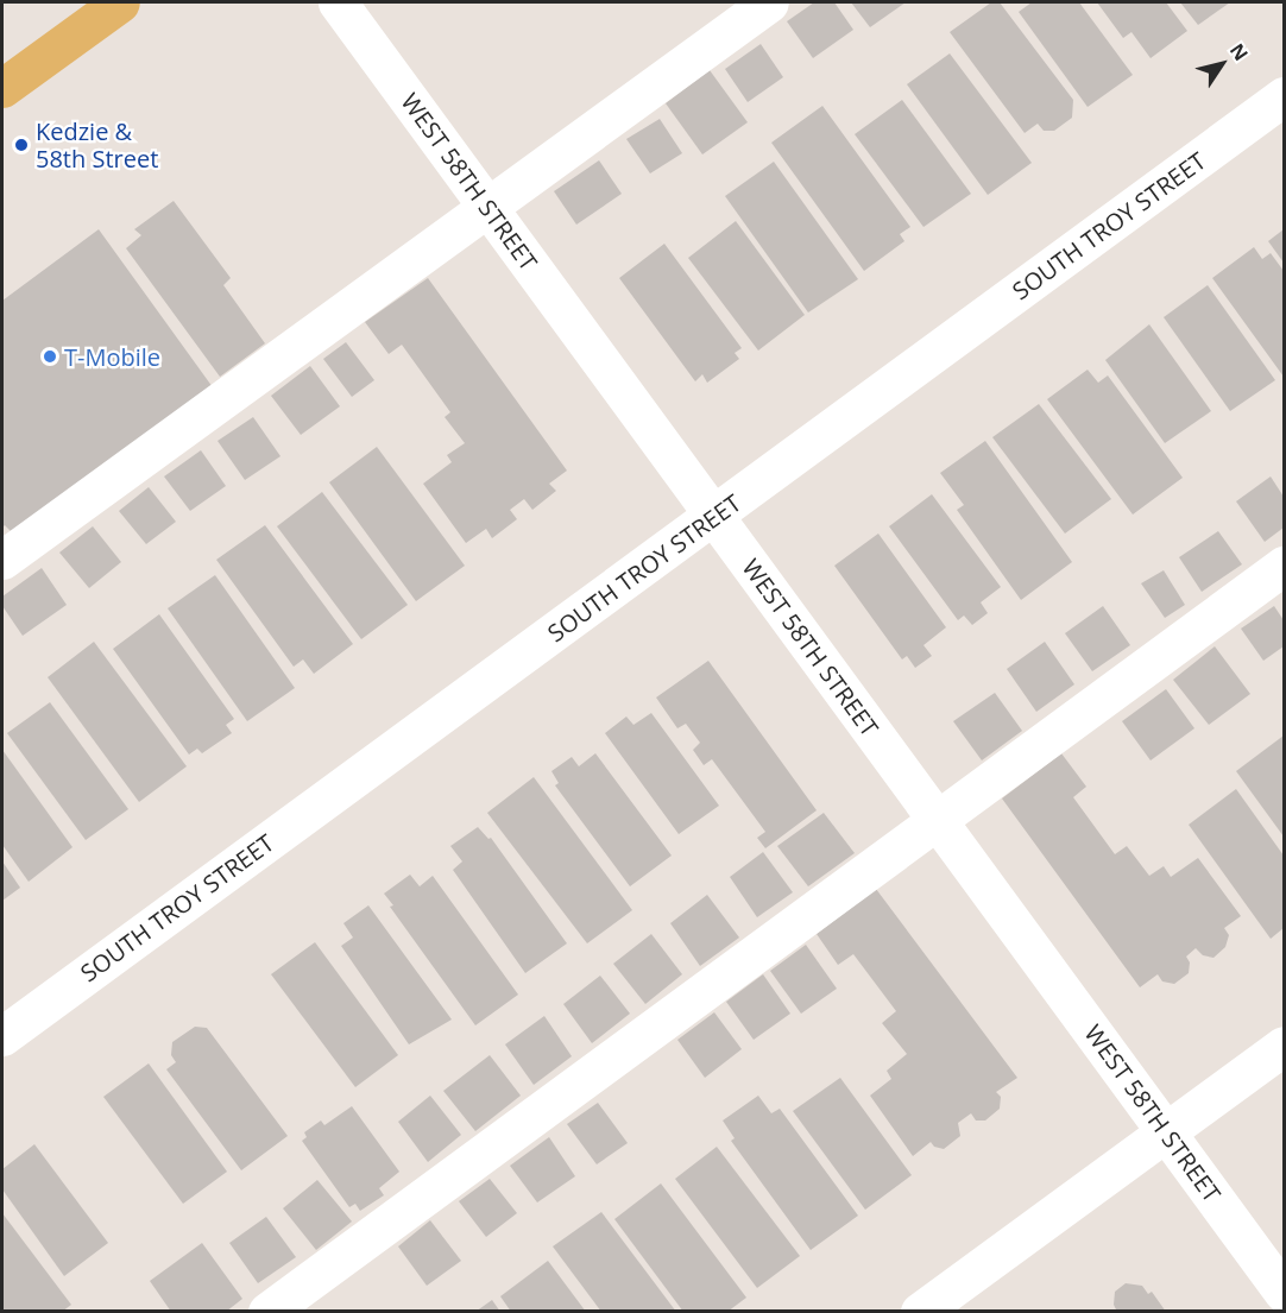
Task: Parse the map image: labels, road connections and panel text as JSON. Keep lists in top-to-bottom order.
{
  "streets": {
    "street": ["WEST 58TH STREET", "SOUTH TROY STREET"]
  },
  "crossings": [
    ["WEST 58TH STREET", "SOUTH TROY STREET"]
  ],
  "places": ["Kedzie & 58th Street", "T-Mobile"],
  "north": "top right"
}
